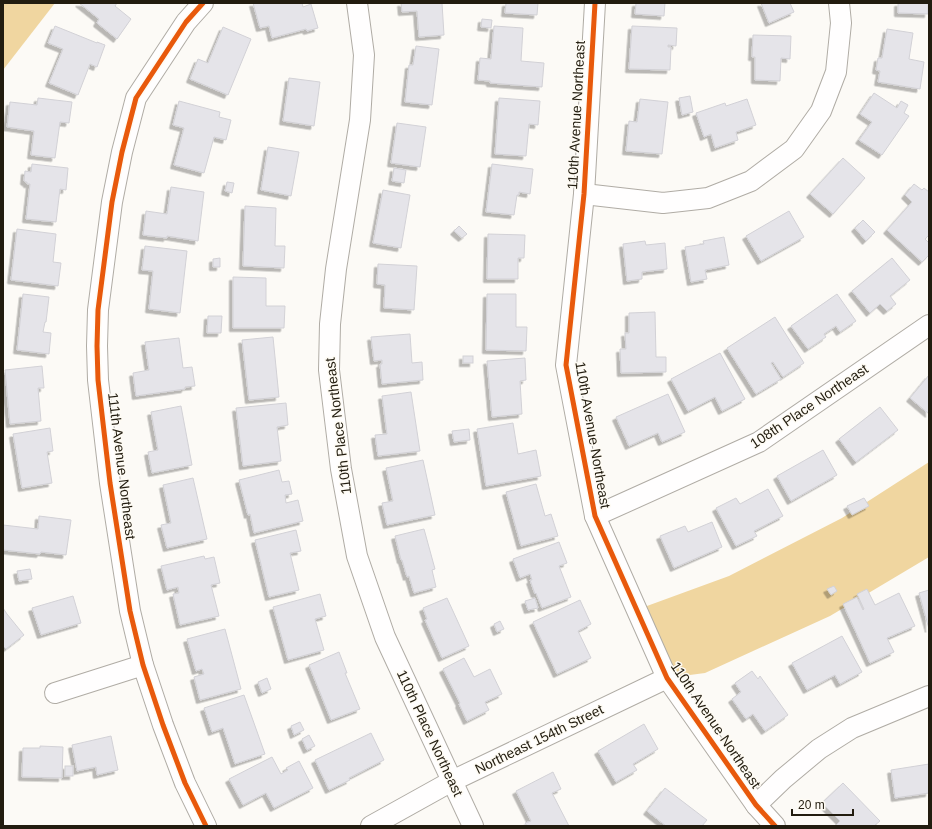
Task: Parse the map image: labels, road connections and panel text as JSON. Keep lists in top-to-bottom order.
{
  "streets": {
    "street": [
      "110th Avenue Northeast",
      "108th Place Northeast",
      "110th Place Northeast",
      "111th Avenue Northeast",
      "Northeast 154th Street"
    ]
  },
  "crossings": [
    ["110th Avenue Northeast", "108th Place Northeast"],
    ["110th Avenue Northeast", "Northeast 154th Street"],
    ["110th Place Northeast", "Northeast 154th Street"]
  ],
  "scale_bar": "20 m"
}
